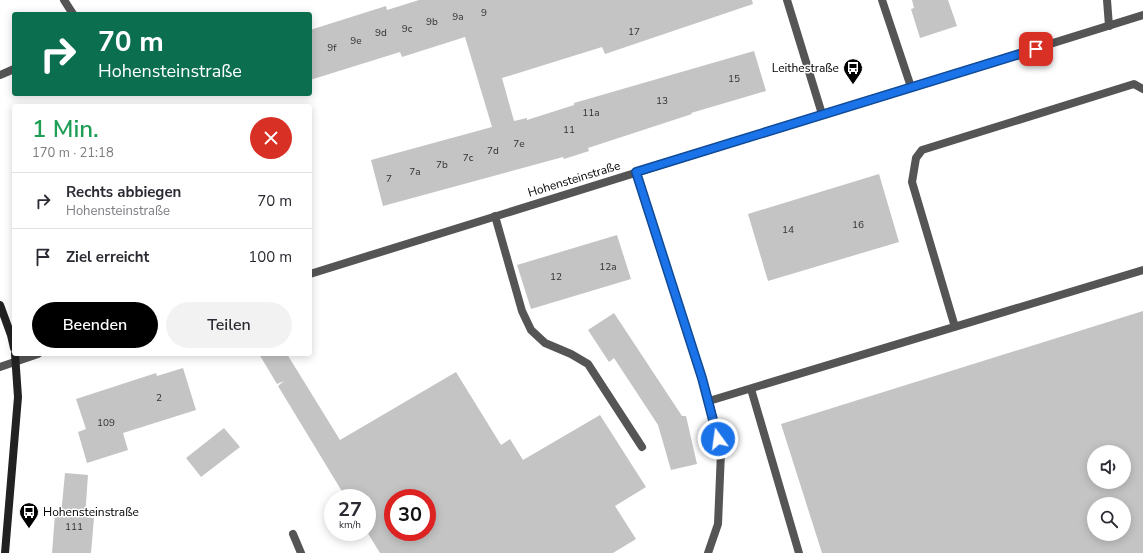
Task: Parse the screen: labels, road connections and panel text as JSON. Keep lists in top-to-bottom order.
{
  "streets": {
    "street": ["Hohensteinstraße"]
  },
  "places": {
    "bus stop": ["Leithestraße", "Hohensteinstraße"]
  },
  "house_numbers": [
    "9",
    "9a",
    "9b",
    "9c",
    "17",
    "9d",
    "9e",
    "9f",
    "15",
    "13",
    "11a",
    "11",
    "7e",
    "7d",
    "7c",
    "7b",
    "7a",
    "7",
    "16",
    "14",
    "12a",
    "12",
    "2",
    "109",
    "111"
  ],
  "page": {
    "turn": ["70 m", "Hohensteinstraße"],
    "heading": ["1 Min.", "170 m · 21:18"],
    "list": [
      {
        "name": "Rechts abbiegen",
        "note": "Hohensteinstraße",
        "value": "70 m"
      },
      {
        "name": "Ziel erreicht",
        "value": "100 m"
      }
    ],
    "buttons": ["Beenden", "Teilen"],
    "speed": "27 km/h",
    "limit": "30"
  }
}
